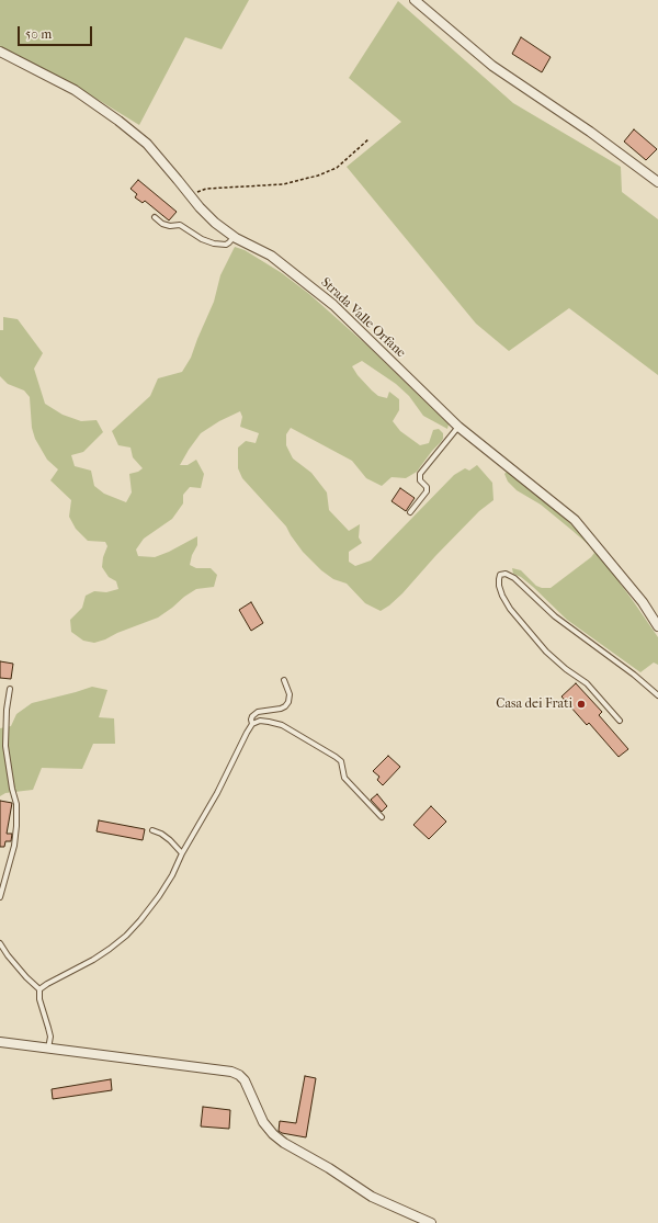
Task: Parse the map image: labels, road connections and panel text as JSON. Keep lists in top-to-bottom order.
{
  "streets": {
    "street": ["Strada Valle Orfane"]
  },
  "places": ["Casa dei Frati"],
  "scale_bar": "50 m"
}
